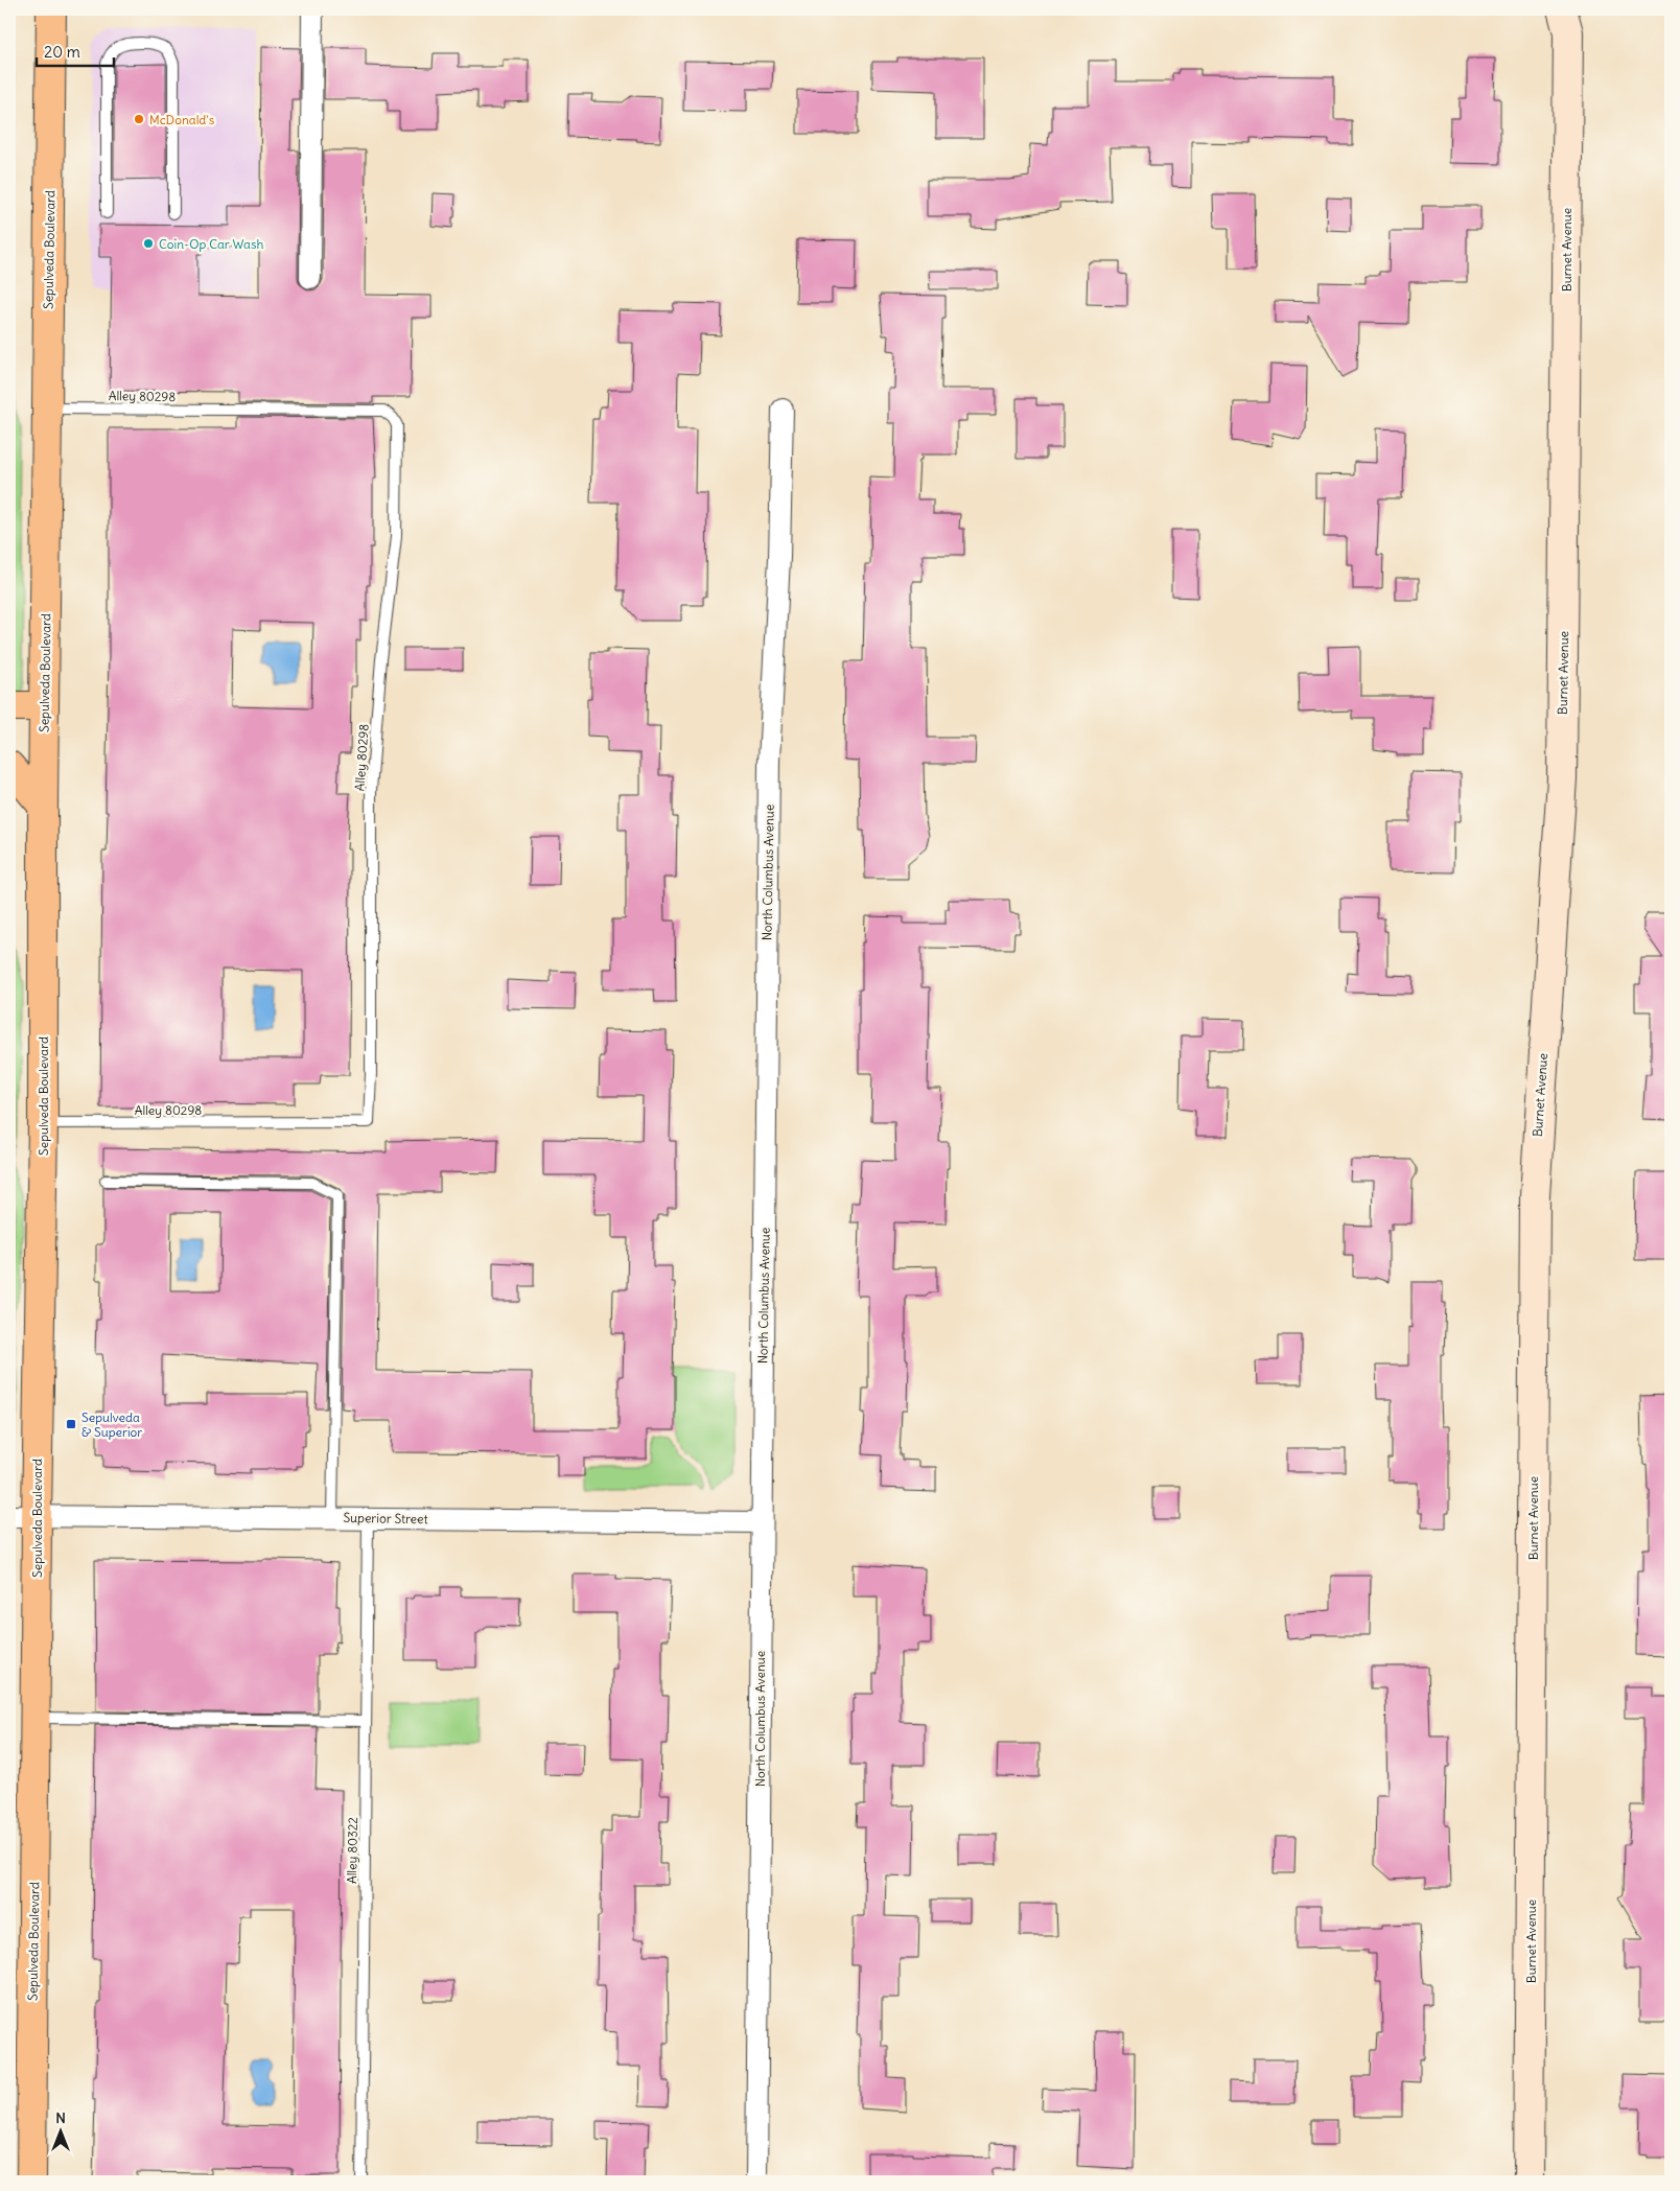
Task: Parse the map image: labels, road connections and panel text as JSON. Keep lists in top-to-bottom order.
{
  "streets": {
    "main road": ["Sepulveda Boulevard"],
    "street": ["Burnet Avenue", "North Columbus Avenue", "Superior Street"],
    "lane": ["Alley 80298", "Alley 80322"]
  },
  "crossings": [
    ["Sepulveda Boulevard", "Alley 80298"],
    ["Sepulveda Boulevard", "Superior Street"],
    ["North Columbus Avenue", "Superior Street"],
    ["Superior Street", "Alley 80322"]
  ],
  "places": {
    "other": ["McDonald's", "Coin-Op Car Wash"],
    "transit": ["Sepulveda & Superior"]
  },
  "scale_bar": "20 m",
  "north": "top"
}
